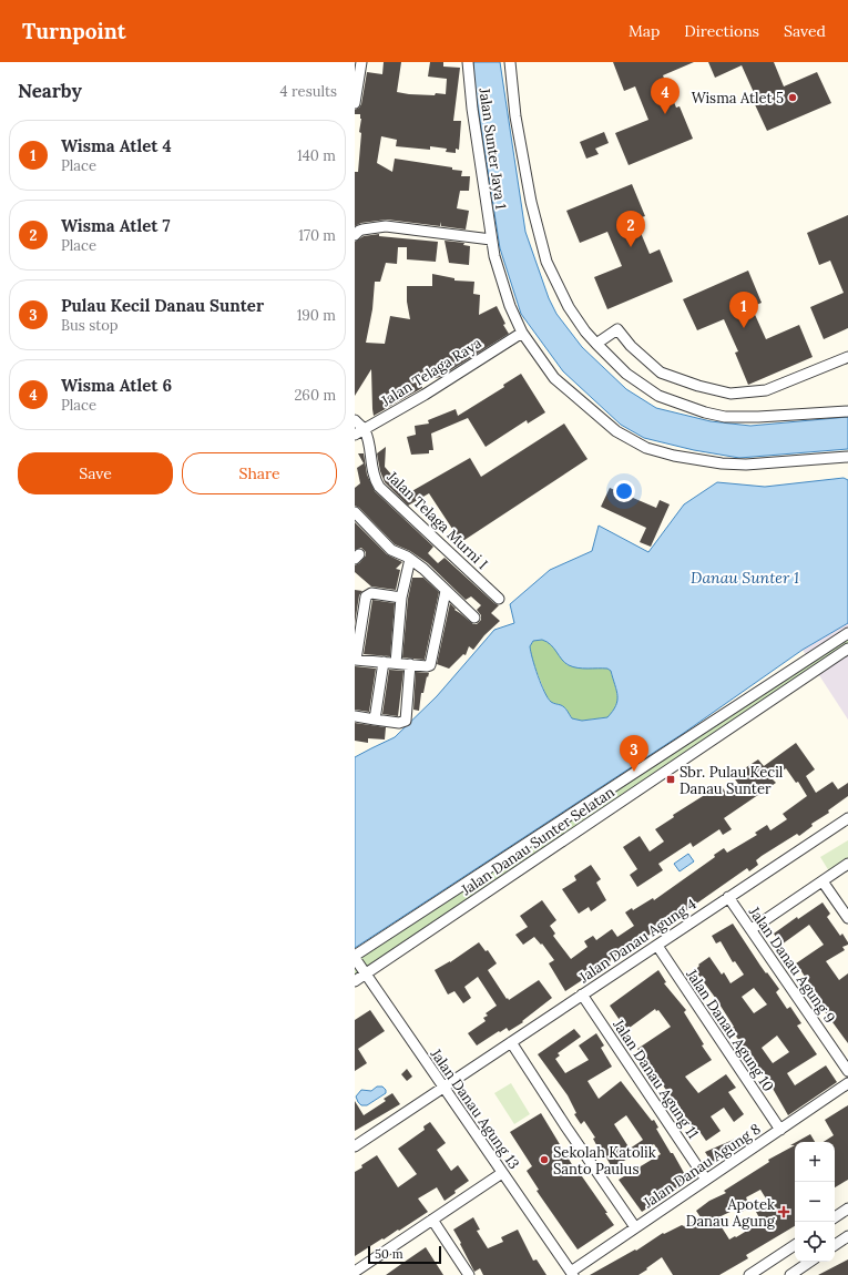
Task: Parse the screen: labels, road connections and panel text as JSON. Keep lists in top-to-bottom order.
{
  "streets": {
    "street": [
      "Jalan Sunter Jaya 1",
      "Jalan Telaga Raya",
      "Jalan Telaga Murni I",
      "Jalan Danau Sunter Selatan",
      "Jalan Danau Agung 4",
      "Jalan Danau Agung 9",
      "Jalan Danau Agung 10",
      "Jalan Danau Agung 11",
      "Jalan Danau Agung 13",
      "Jalan Danau Agung 8"
    ]
  },
  "crossings": [
    ["Jalan Sunter Jaya 1", "Jalan Telaga Raya"],
    ["Jalan Telaga Raya", "Jalan Telaga Murni I"],
    ["Jalan Danau Sunter Selatan", "Jalan Danau Agung 13"],
    ["Jalan Danau Agung 4", "Jalan Danau Agung 9"],
    ["Jalan Danau Agung 4", "Jalan Danau Agung 10"],
    ["Jalan Danau Agung 4", "Jalan Danau Agung 11"],
    ["Jalan Danau Agung 4", "Jalan Danau Agung 13"],
    ["Jalan Danau Agung 10", "Jalan Danau Agung 8"],
    ["Jalan Danau Agung 11", "Jalan Danau Agung 8"],
    ["Jalan Danau Agung 13", "Jalan Danau Agung 8"]
  ],
  "water": ["Danau Sunter 1"],
  "places": {
    "other": ["Wisma Atlet 5", "Sekolah Katolik Santo Paulus"],
    "transit": ["Sbr. Pulau Kecil Danau Sunter"],
    "health": ["Apotek Danau Agung"]
  },
  "scale_bar": "50 m",
  "page": {
    "header": "Turnpoint",
    "nav": ["Map", "Directions", "Saved"],
    "heading": ["Nearby", "4 results"],
    "pins": [
      "4",
      "2",
      "1",
      "3"
    ],
    "list": [
      {
        "mark": "1",
        "name": "Wisma Atlet 4",
        "note": "Place",
        "value": "140 m"
      },
      {
        "mark": "2",
        "name": "Wisma Atlet 7",
        "note": "Place",
        "value": "170 m"
      },
      {
        "mark": "3",
        "name": "Pulau Kecil Danau Sunter",
        "note": "Bus stop",
        "value": "190 m"
      },
      {
        "mark": "4",
        "name": "Wisma Atlet 6",
        "note": "Place",
        "value": "260 m"
      }
    ],
    "buttons": ["Save", "Share"],
    "map_buttons": ["+", "−"],
    "scale": "50 m"
  }
}
